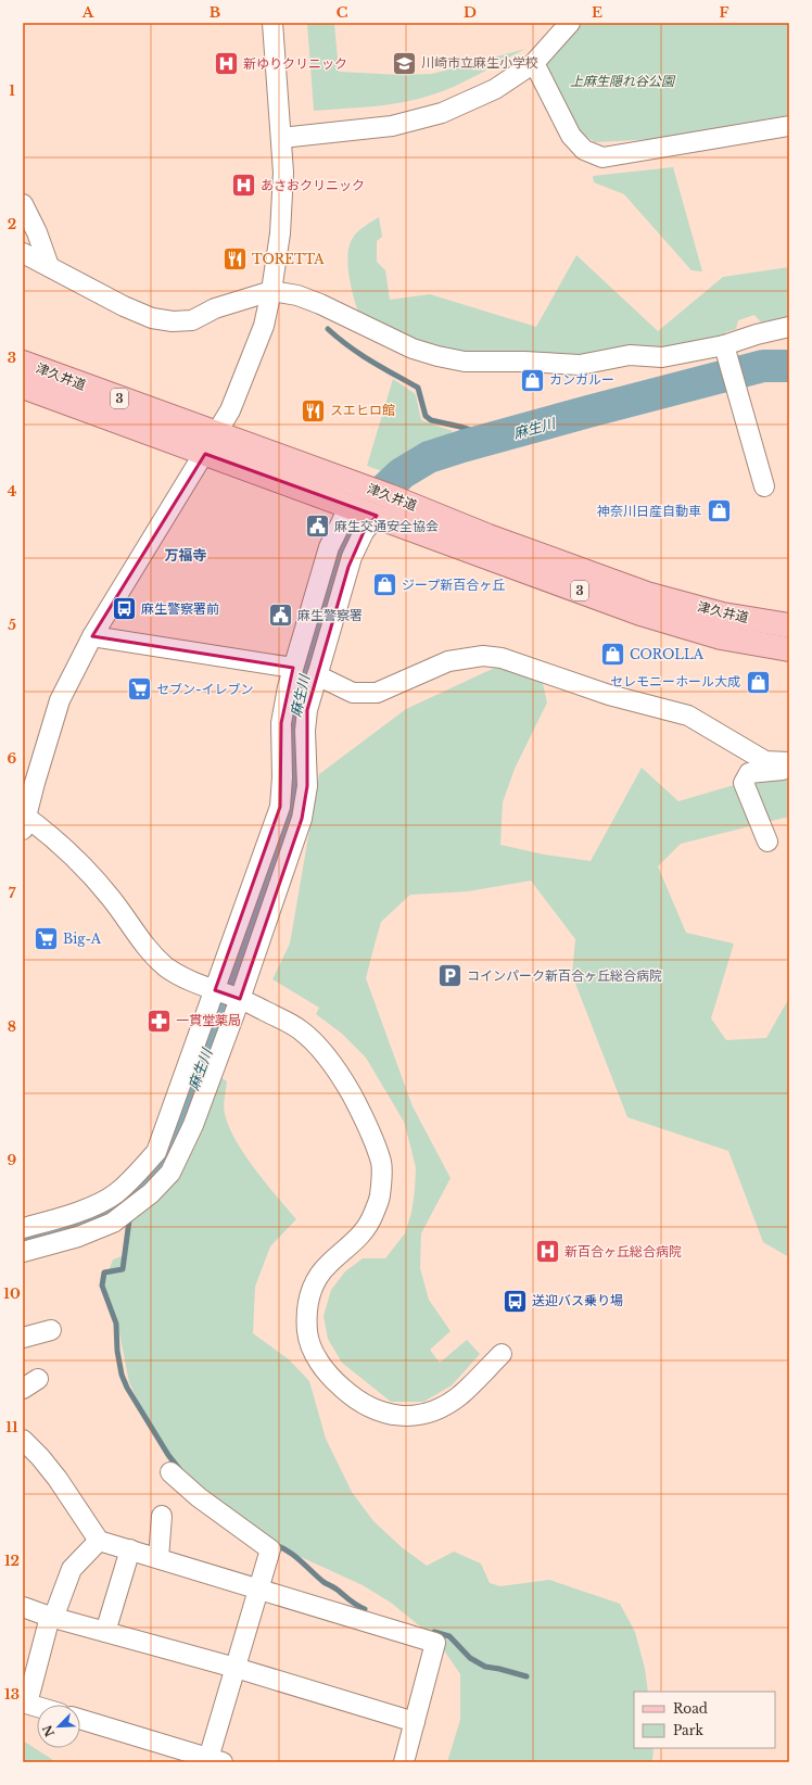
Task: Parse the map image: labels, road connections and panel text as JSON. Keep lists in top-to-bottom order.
{
  "streets": {
    "main road": ["津久井道", "3"]
  },
  "districts": ["万福寺"],
  "water": ["麻生川"],
  "parks": ["上麻生隠れ谷公園"],
  "places": {
    "school or university": ["川崎市立麻生小学校"],
    "hospital": ["新ゆりクリニック", "あさおクリニック", "新百合ヶ丘総合病院"],
    "restaurant": ["TORETTA", "スエヒロ館"],
    "shop": [
      "カンガルー",
      "神奈川日産自動車",
      "ジープ新百合ヶ丘",
      "COROLLA",
      "セレモニーホール大成"
    ],
    "public building": ["麻生交通安全協会", "麻生警察署"],
    "bus stop": ["麻生警察署前", "送迎バス乗り場"],
    "supermarket": ["セブン-イレブン", "Big-A"],
    "parking": ["コインパーク新百合ヶ丘総合病院"],
    "pharmacy": ["一貫堂薬局"]
  },
  "legend": ["Road", "Park"],
  "north": "bottom left",
  "grid": {
    "columns": [
      "A",
      "B",
      "C",
      "D",
      "E",
      "F"
    ],
    "rows": [
      "1",
      "2",
      "3",
      "4",
      "5",
      "6",
      "7",
      "8",
      "9",
      "10",
      "11",
      "12",
      "13"
    ]
  }
}
